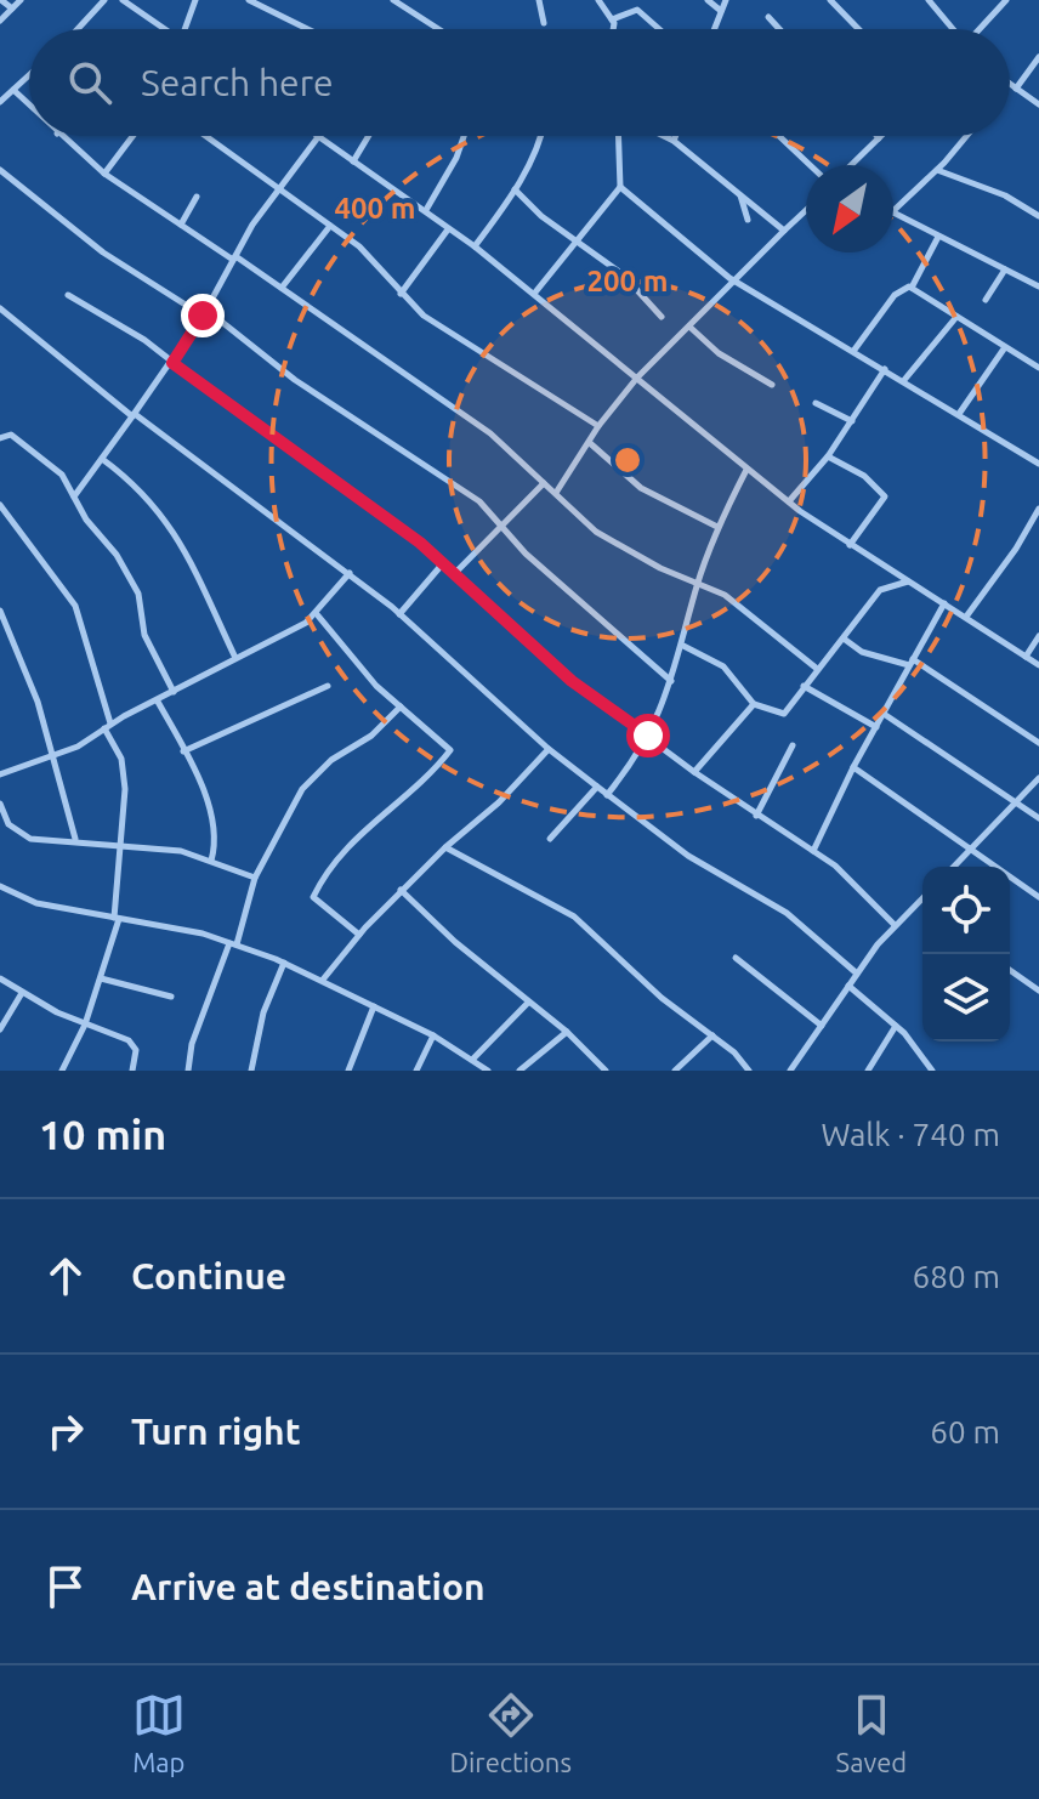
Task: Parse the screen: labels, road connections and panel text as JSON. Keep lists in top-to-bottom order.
{
  "north": "bottom left",
  "page": {
    "search": "Search here",
    "heading": ["10 min", "Walk · 740 m"],
    "list": [
      ["Continue", "680 m"],
      ["Turn right", "60 m"],
      "Arrive at destination"
    ],
    "nav": ["Map", "Directions", "Saved"]
  },
  "rings": ["400 m", "200 m"]
}
